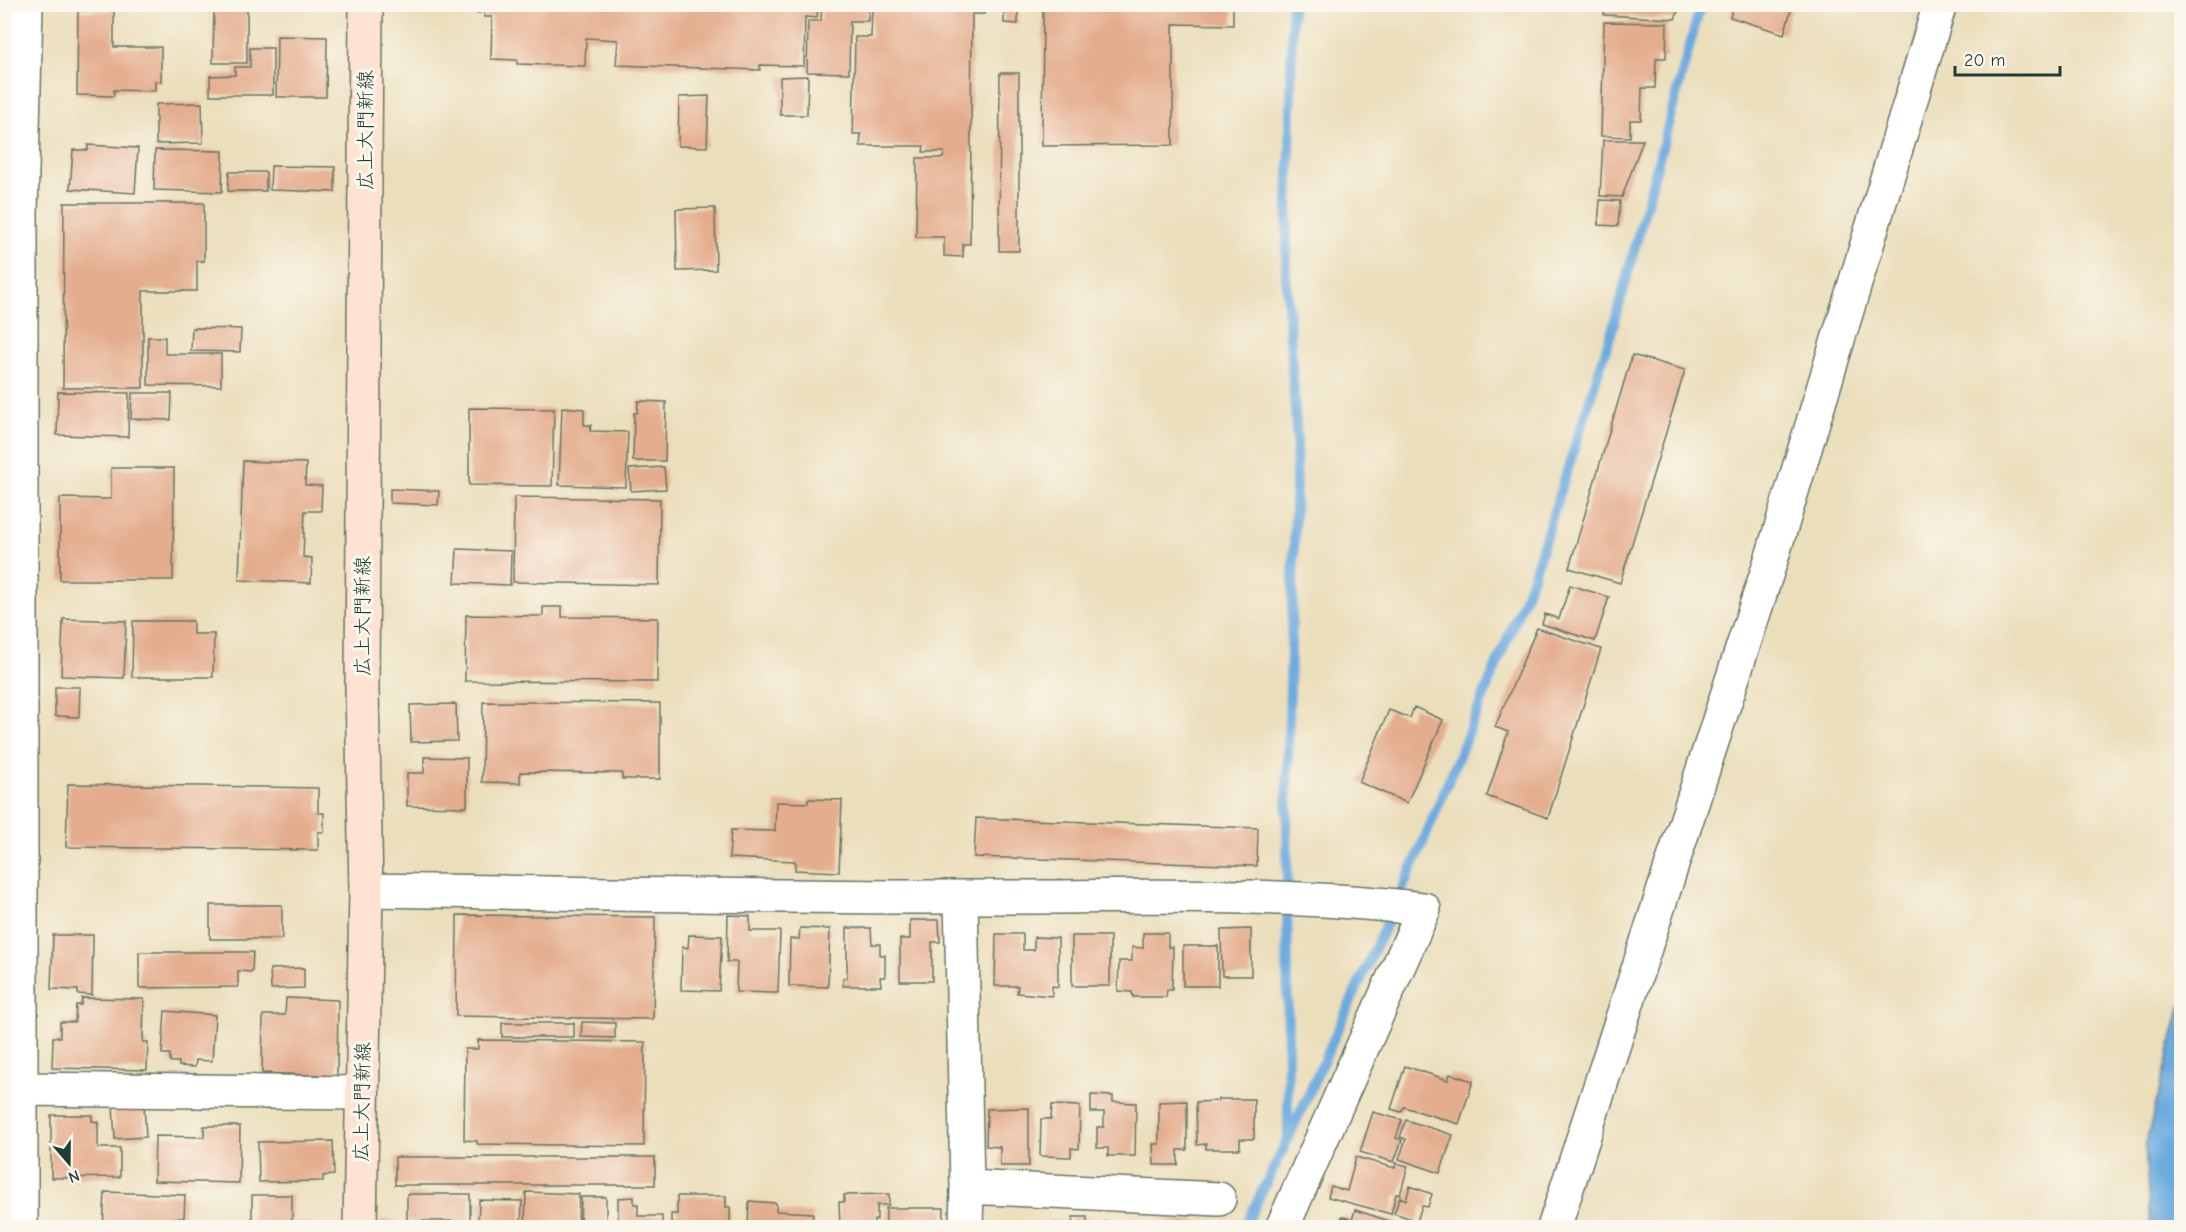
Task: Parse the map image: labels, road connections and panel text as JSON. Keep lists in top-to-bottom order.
{
  "streets": {
    "main road": ["広上大門新線"]
  },
  "scale_bar": "20 m",
  "north": "bottom"
}
